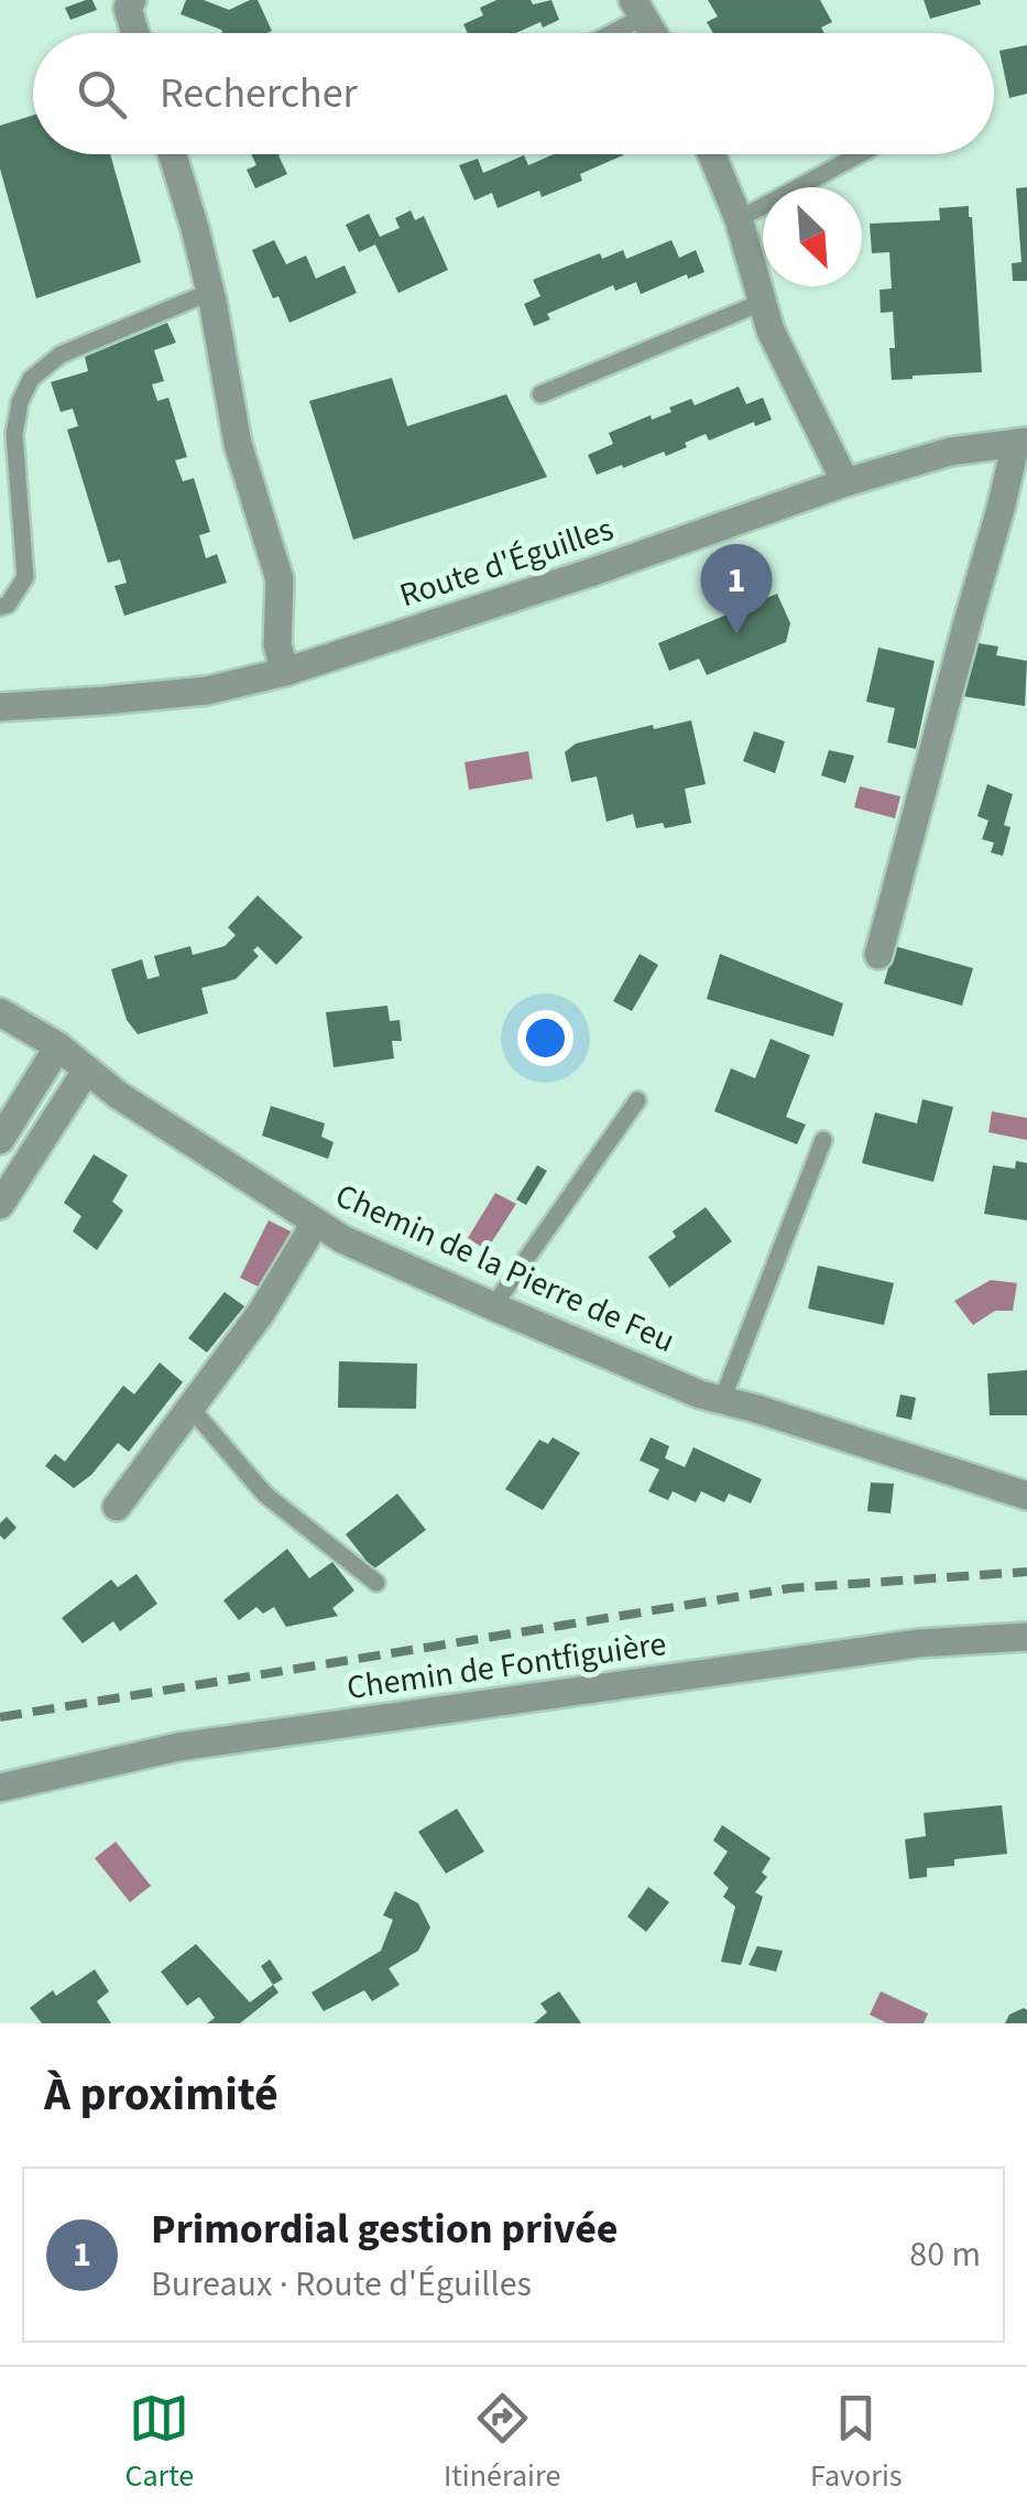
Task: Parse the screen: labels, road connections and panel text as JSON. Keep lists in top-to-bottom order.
{
  "streets": {
    "street": ["Route d'Éguilles", "Chemin de la Pierre de Feu", "Chemin de Fontfiguière"]
  },
  "north": "bottom right",
  "page": {
    "search": "Rechercher",
    "pins": "1",
    "heading": "À proximité",
    "list": [
      {
        "mark": "1",
        "name": "Primordial gestion privée",
        "note": "Bureaux · Route d'Éguilles",
        "value": "80 m"
      }
    ],
    "nav": ["Carte", "Itinéraire", "Favoris"]
  }
}
